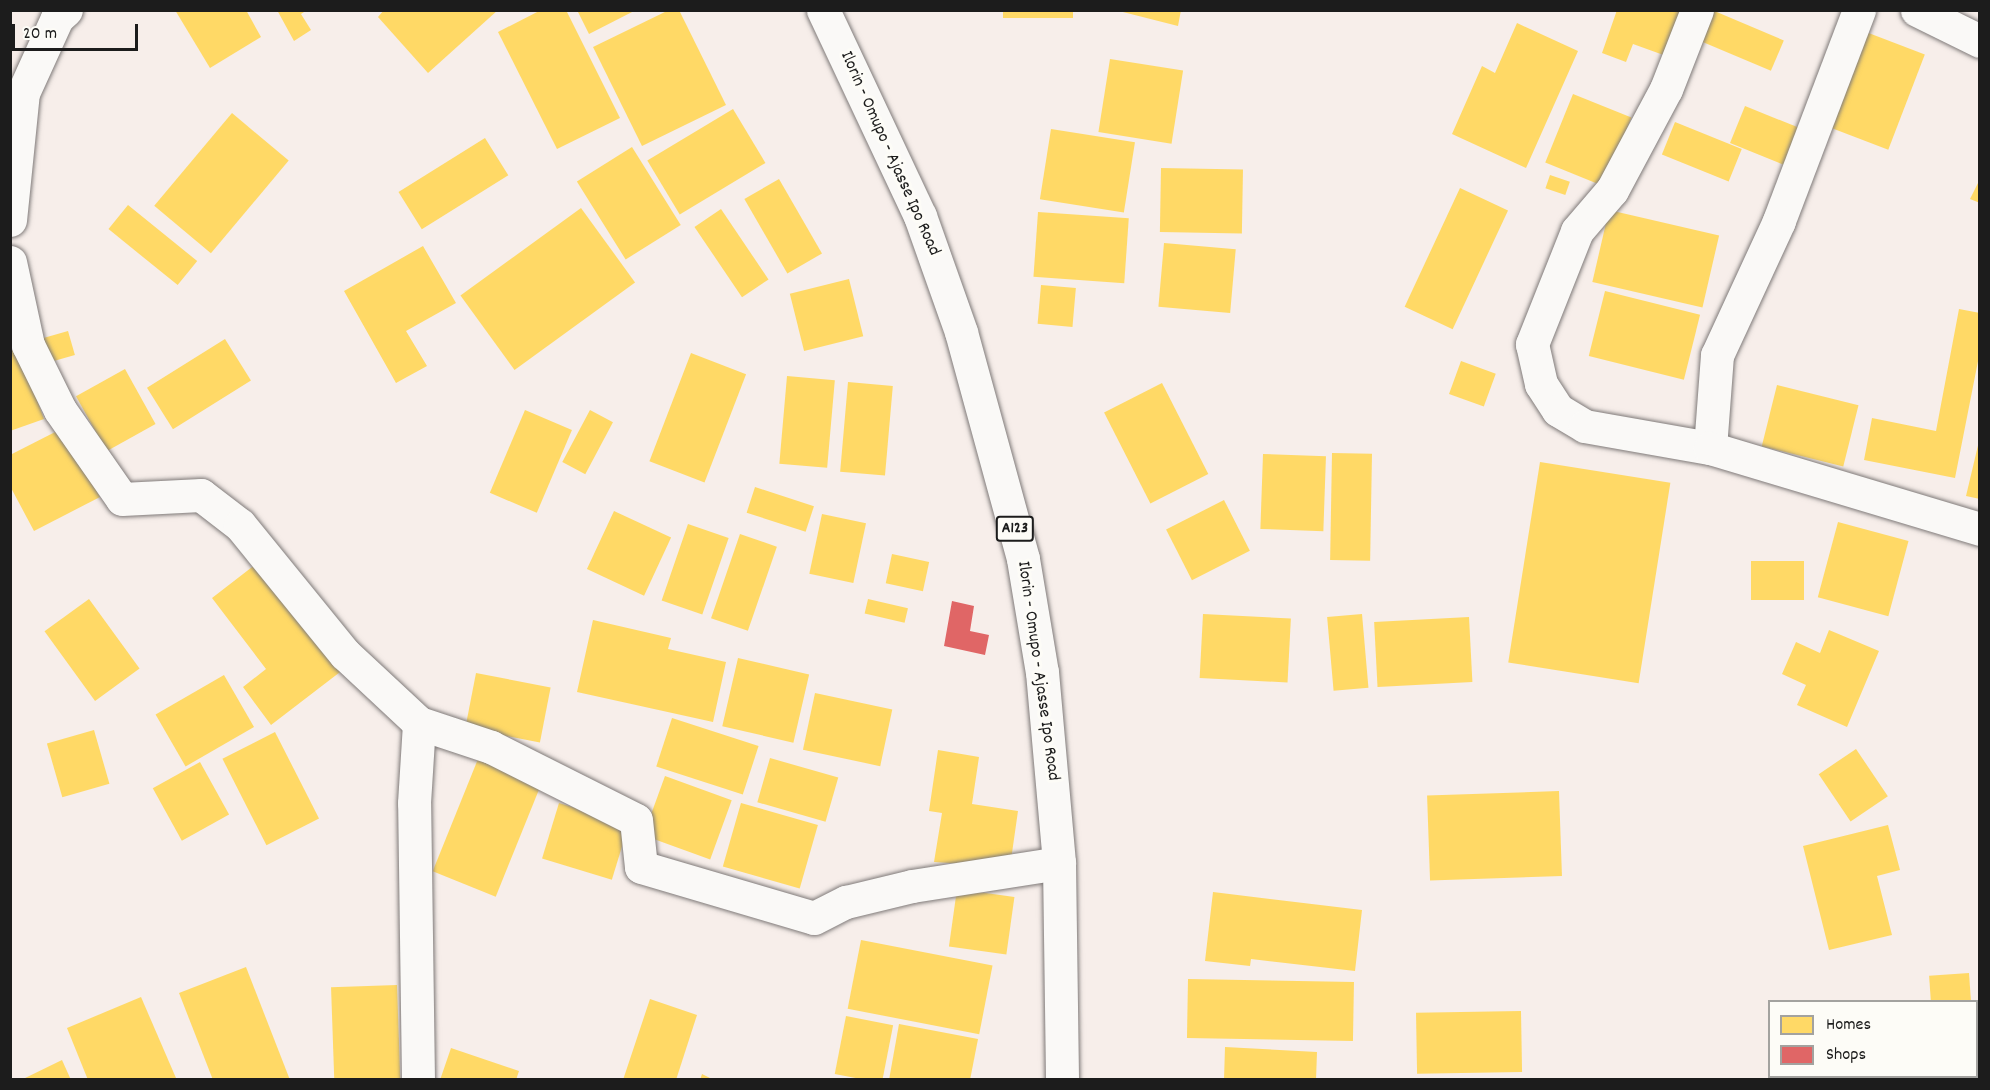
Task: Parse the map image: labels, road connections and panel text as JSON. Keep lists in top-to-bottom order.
{
  "streets": {
    "main road": ["Ilorin - Omupo - Ajasse Ipo Road", "A123"]
  },
  "legend": ["Homes", "Shops"],
  "scale_bar": "20 m"
}
